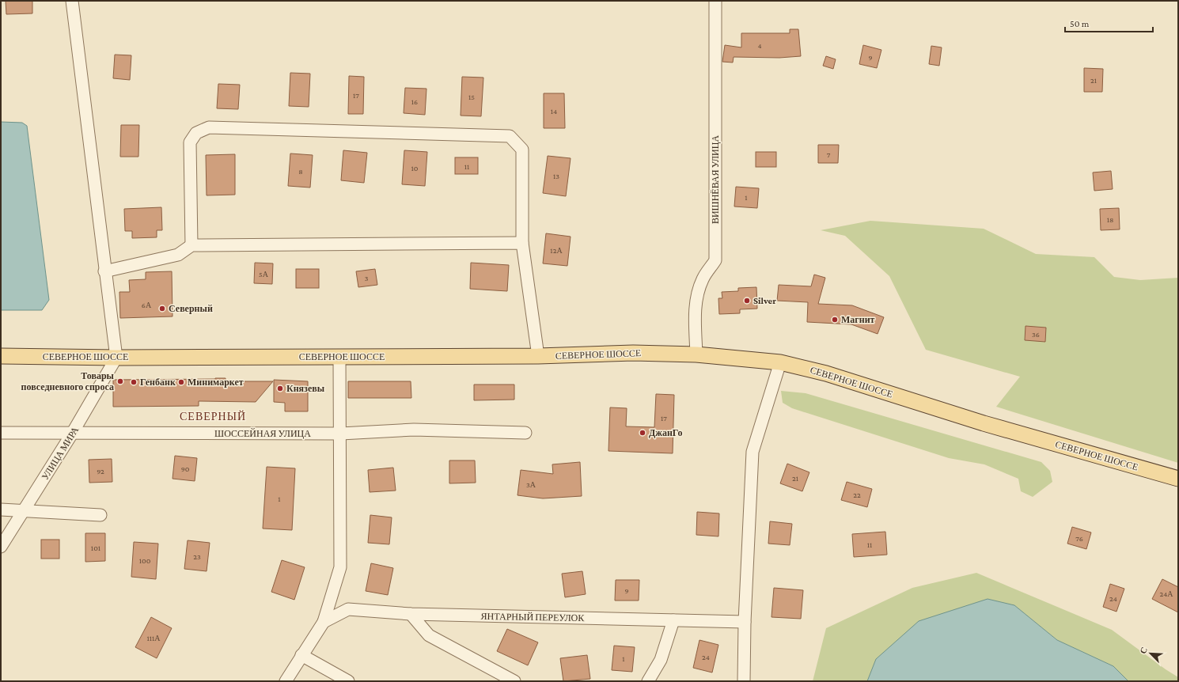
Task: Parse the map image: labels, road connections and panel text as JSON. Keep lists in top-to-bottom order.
{
  "streets": {
    "main road": ["СЕВЕРНОЕ ШОССЕ"],
    "street": [
      "ВИШНЁВАЯ УЛИЦА",
      "ШОССЕЙНАЯ УЛИЦА",
      "УЛИЦА МИРА",
      "ЯНТАРНЫЙ ПЕРЕУЛОК"
    ]
  },
  "crossings": [
    ["ВИШНЁВАЯ УЛИЦА", "СЕВЕРНОЕ ШОССЕ"],
    ["СЕВЕРНОЕ ШОССЕ", "УЛИЦА МИРА"],
    ["ШОССЕЙНАЯ УЛИЦА", "УЛИЦА МИРА"]
  ],
  "districts": ["СЕВЕРНЫЙ"],
  "places": [
    "Silver",
    "Северный",
    "Магнит",
    "Товары повседневного спроса",
    "Генбанк",
    "Минимаркет",
    "Князевы",
    "ДжанГо"
  ],
  "house_numbers": [
    "4",
    "9",
    "21",
    "17",
    "15",
    "16",
    "14",
    "7",
    "11",
    "10",
    "8",
    "13",
    "1",
    "18",
    "12А",
    "5А",
    "3",
    "6А",
    "36",
    "17",
    "90",
    "92",
    "21",
    "3А",
    "22",
    "1",
    "76",
    "11",
    "101",
    "23",
    "100",
    "9",
    "24А",
    "24",
    "111А",
    "24",
    "1"
  ],
  "scale_bar": "50 m",
  "north": "top left"
}
